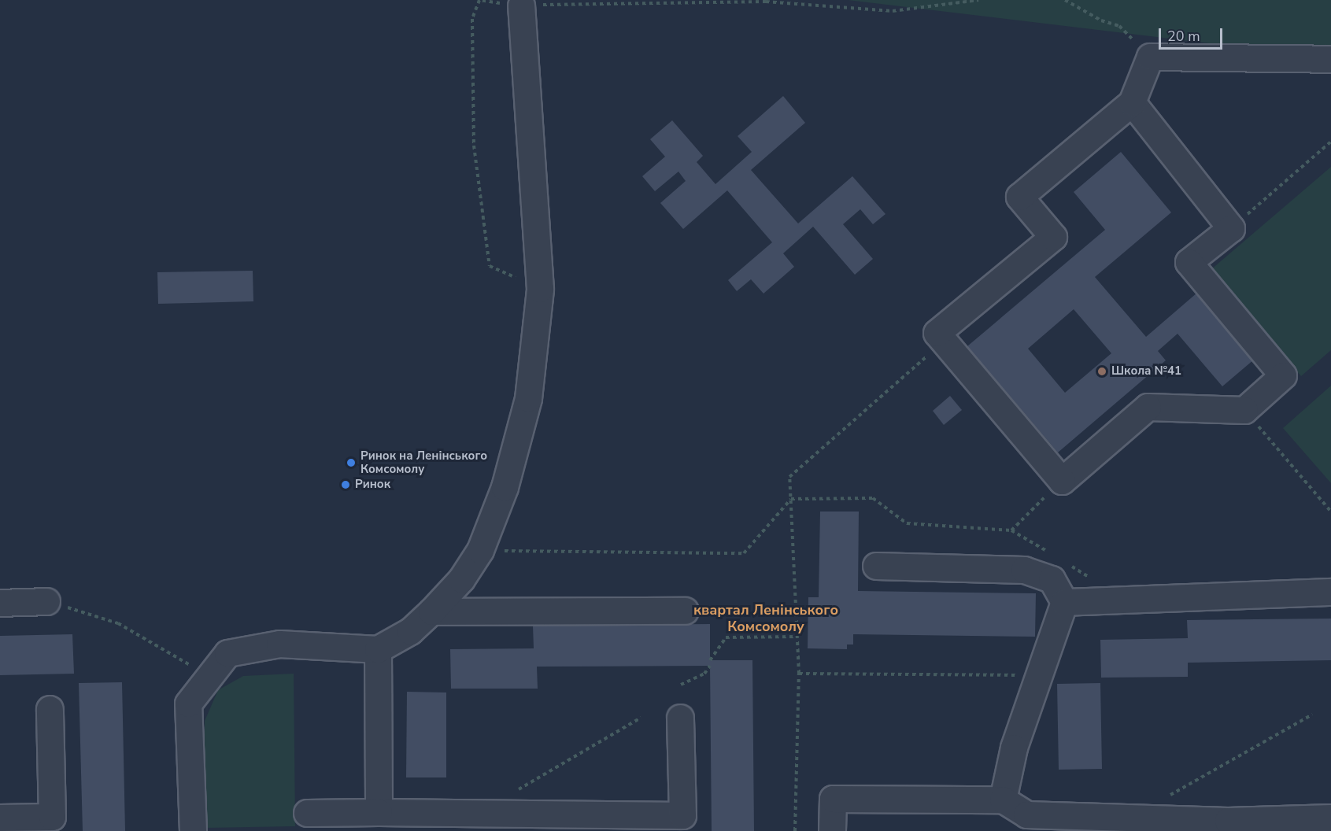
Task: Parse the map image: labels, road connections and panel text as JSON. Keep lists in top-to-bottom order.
{
  "districts": ["квартал Ленінського Комсомолу"],
  "places": ["Школа №41", "Ринок на Ленінського Комсомолу", "Ринок"],
  "scale_bar": "20 m"
}
